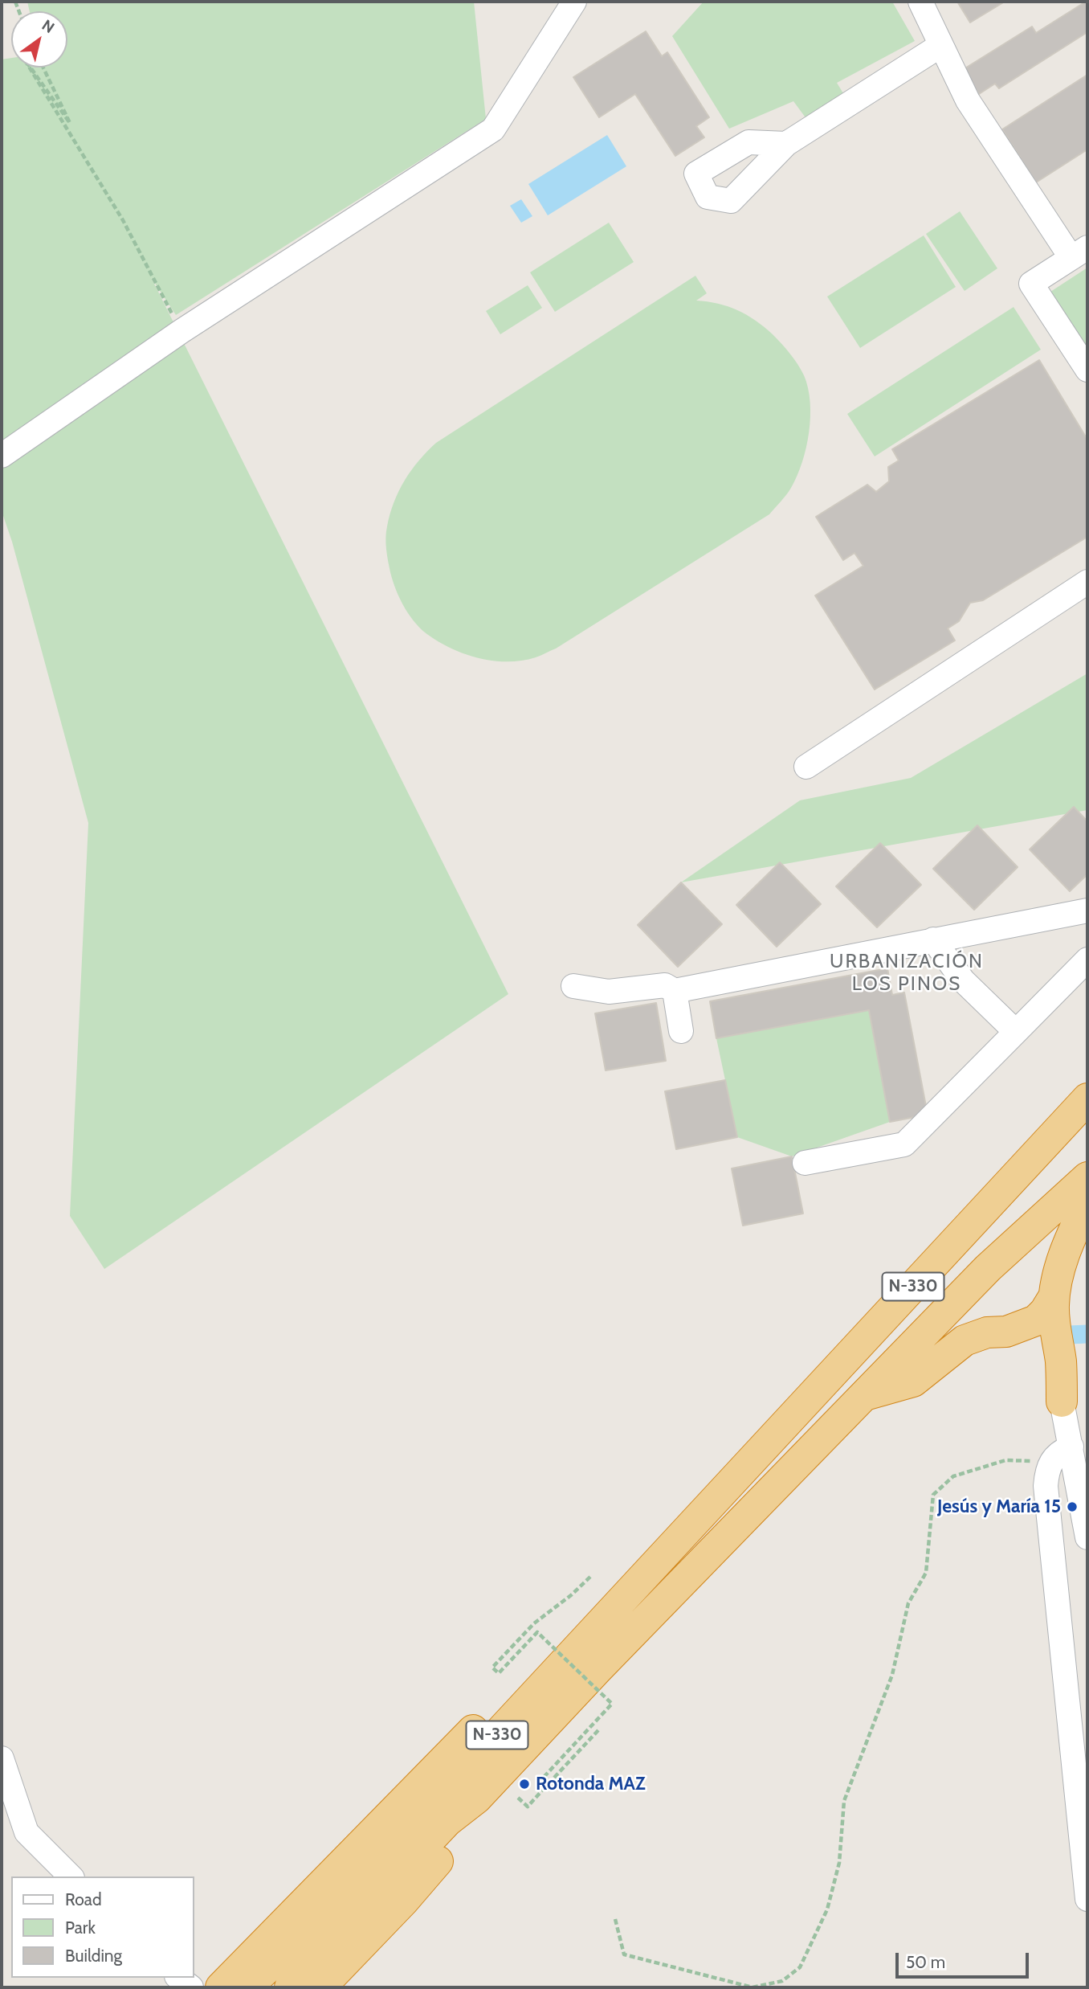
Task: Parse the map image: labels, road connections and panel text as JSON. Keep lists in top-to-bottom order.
{
  "streets": {
    "highway": ["N-330"]
  },
  "districts": ["URBANIZACIÓN LOS PINOS"],
  "places": ["Jesús y María 15", "Rotonda MAZ"],
  "legend": ["Road", "Park", "Building"],
  "scale_bar": "50 m",
  "north": "top right"
}
